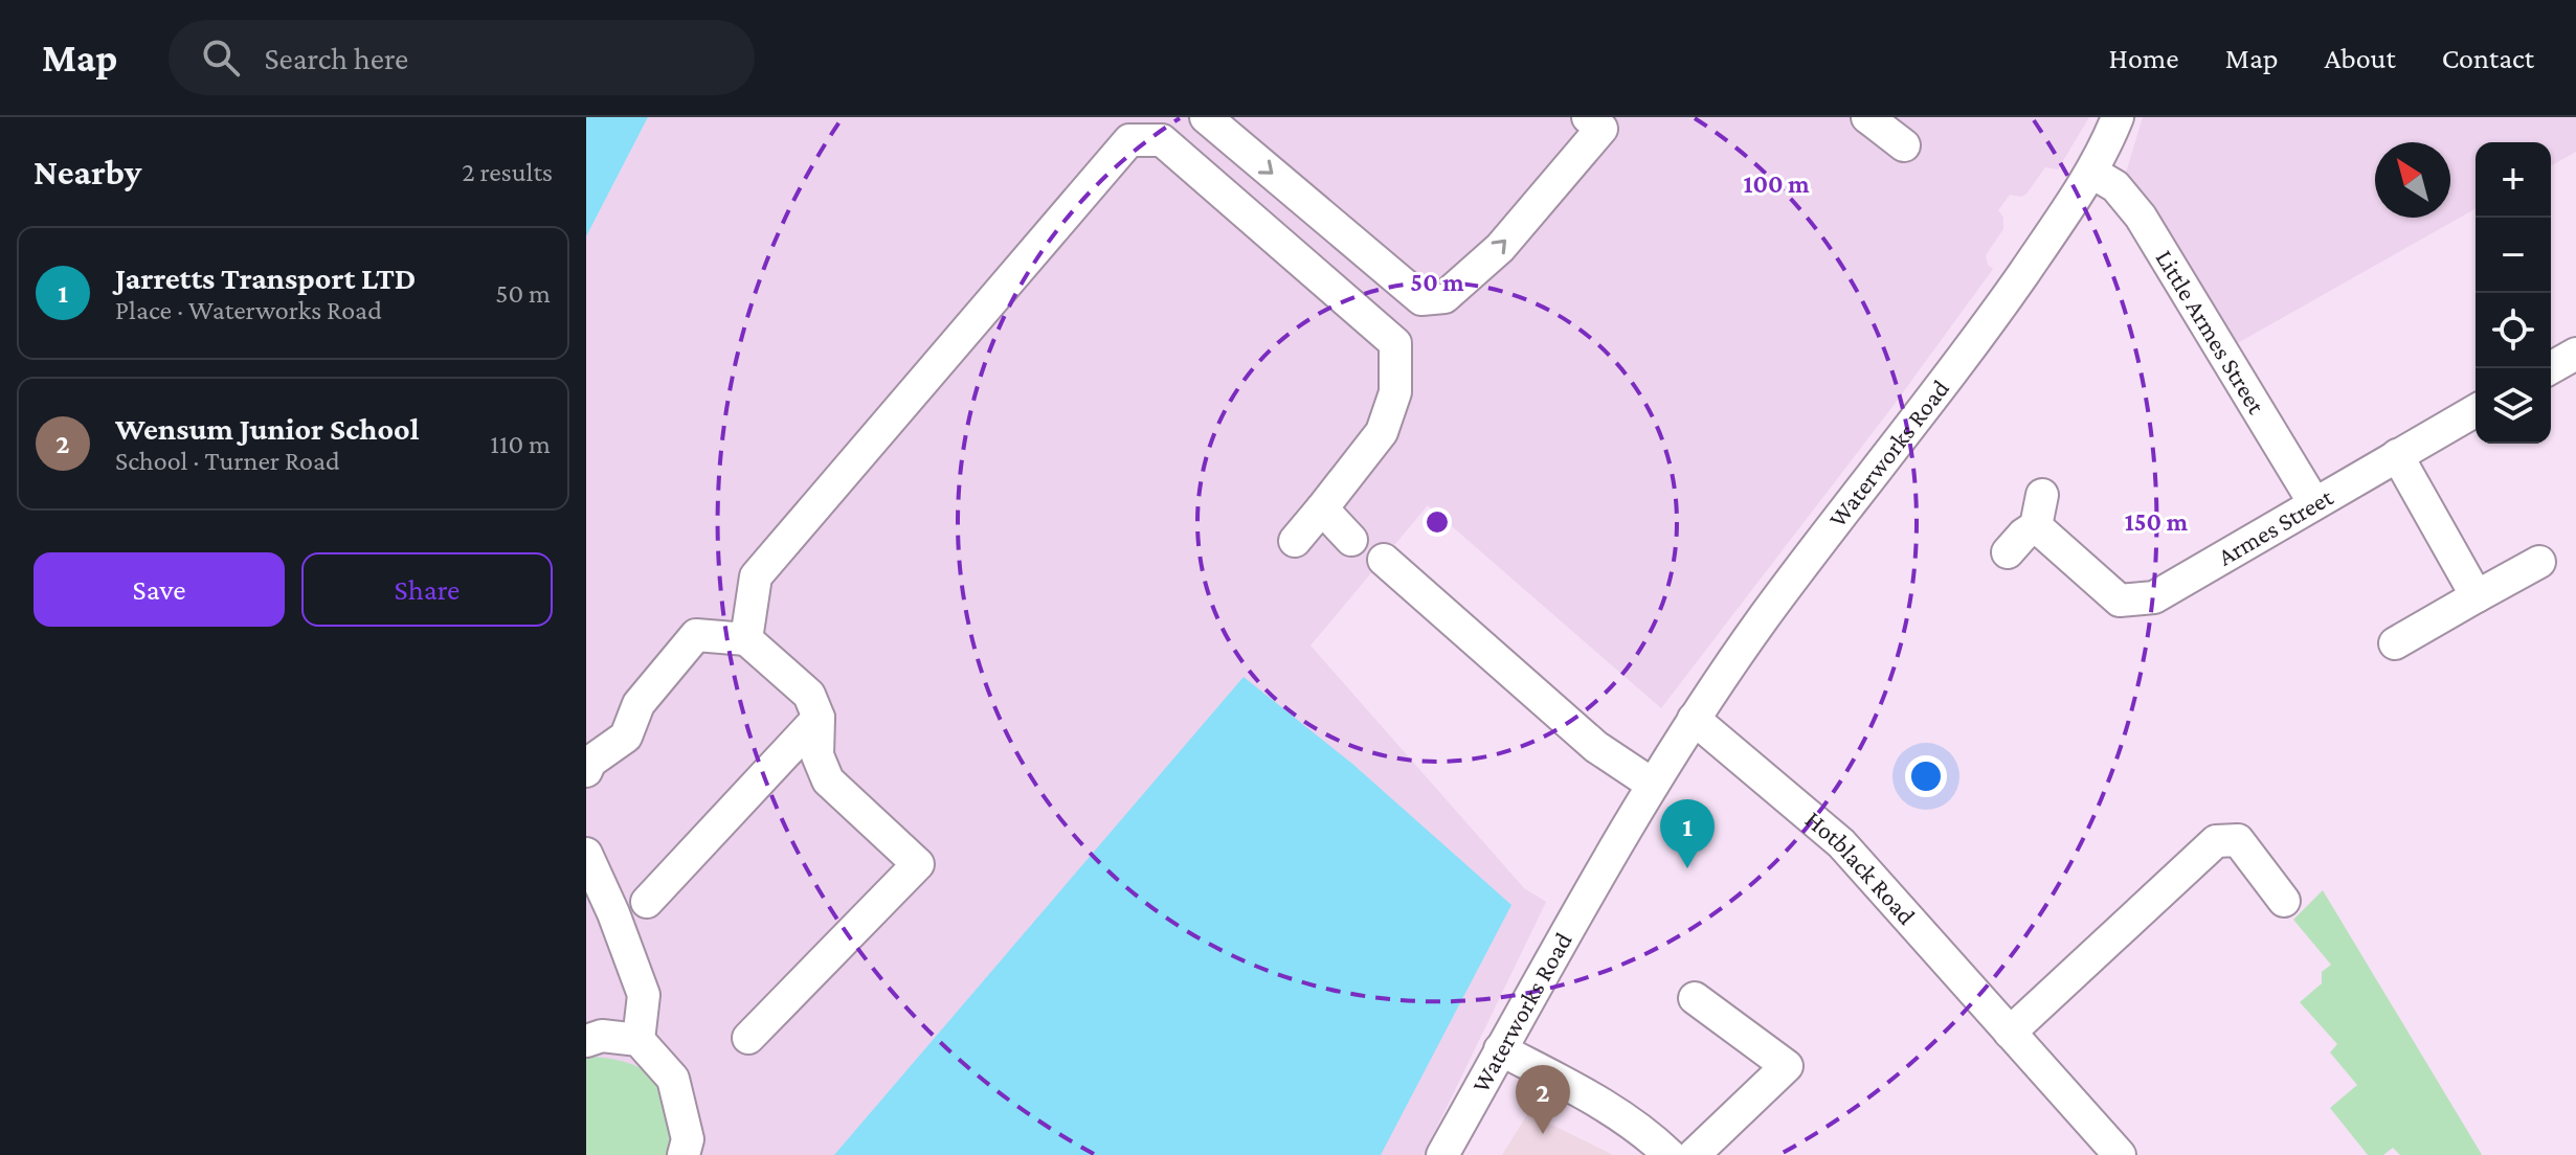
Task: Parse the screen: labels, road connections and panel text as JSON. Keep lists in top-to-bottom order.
{
  "streets": {
    "street": [
      "Little Armes Street",
      "Waterworks Road",
      "Armes Street",
      "Hotblack Road"
    ]
  },
  "crossings": [
    ["Little Armes Street", "Waterworks Road"],
    ["Little Armes Street", "Armes Street"],
    ["Waterworks Road", "Hotblack Road"]
  ],
  "north": "top left",
  "page": {
    "header": "Map",
    "search": "Search here",
    "nav": [
      "Home",
      "Map",
      "About",
      "Contact"
    ],
    "heading": ["Nearby", "2 results"],
    "map_buttons": ["+", "−"],
    "list": [
      {
        "mark": "1",
        "name": "Jarretts Transport LTD",
        "note": "Place · Waterworks Road",
        "value": "50 m"
      },
      {
        "mark": "2",
        "name": "Wensum Junior School",
        "note": "School · Turner Road",
        "value": "110 m"
      }
    ],
    "buttons": ["Save", "Share"],
    "pins": ["1", "2"]
  },
  "rings": ["100 m", "50 m", "150 m"]
}
